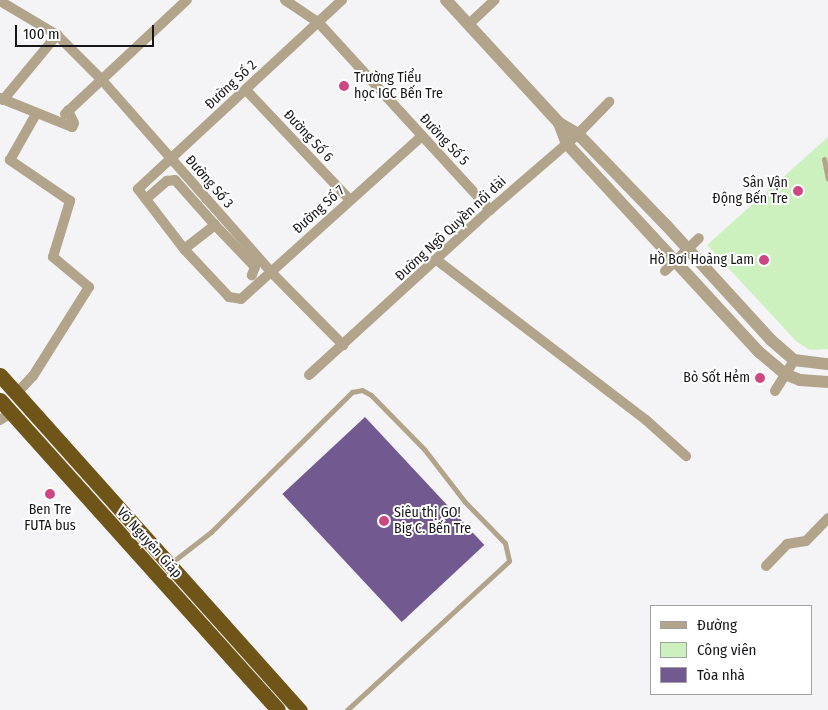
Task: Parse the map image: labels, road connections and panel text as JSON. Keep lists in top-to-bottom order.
{
  "streets": {
    "highway": ["Võ Nguyên Giáp"],
    "street": [
      "Đường Số 2",
      "Đường Số 6",
      "Đường Số 5",
      "Đường Số 3",
      "Đường Số 7",
      "Đường Ngô Quyền nối dài"
    ]
  },
  "crossings": [
    ["Đường Số 2", "Đường Số 6"],
    ["Đường Số 2", "Đường Số 5"],
    ["Đường Số 2", "Đường Số 3"],
    ["Đường Số 6", "Đường Số 7"],
    ["Đường Số 5", "Đường Số 7"],
    ["Đường Số 5", "Đường Ngô Quyền nối dài"],
    ["Đường Số 3", "Đường Số 7"],
    ["Đường Số 3", "Đường Ngô Quyền nối dài"]
  ],
  "places": [
    "Trường Tiểu học IGC Bến Tre",
    "Sân Vận Động Bến Tre",
    "Hồ Bơi Hoàng Lam",
    "Bò Sốt Hẻm",
    "Ben Tre FUTA bus",
    "Siêu thị GO! Big C. Bến Tre"
  ],
  "legend": ["Đường", "Công viên", "Tòa nhà"],
  "scale_bar": "100 m"
}
